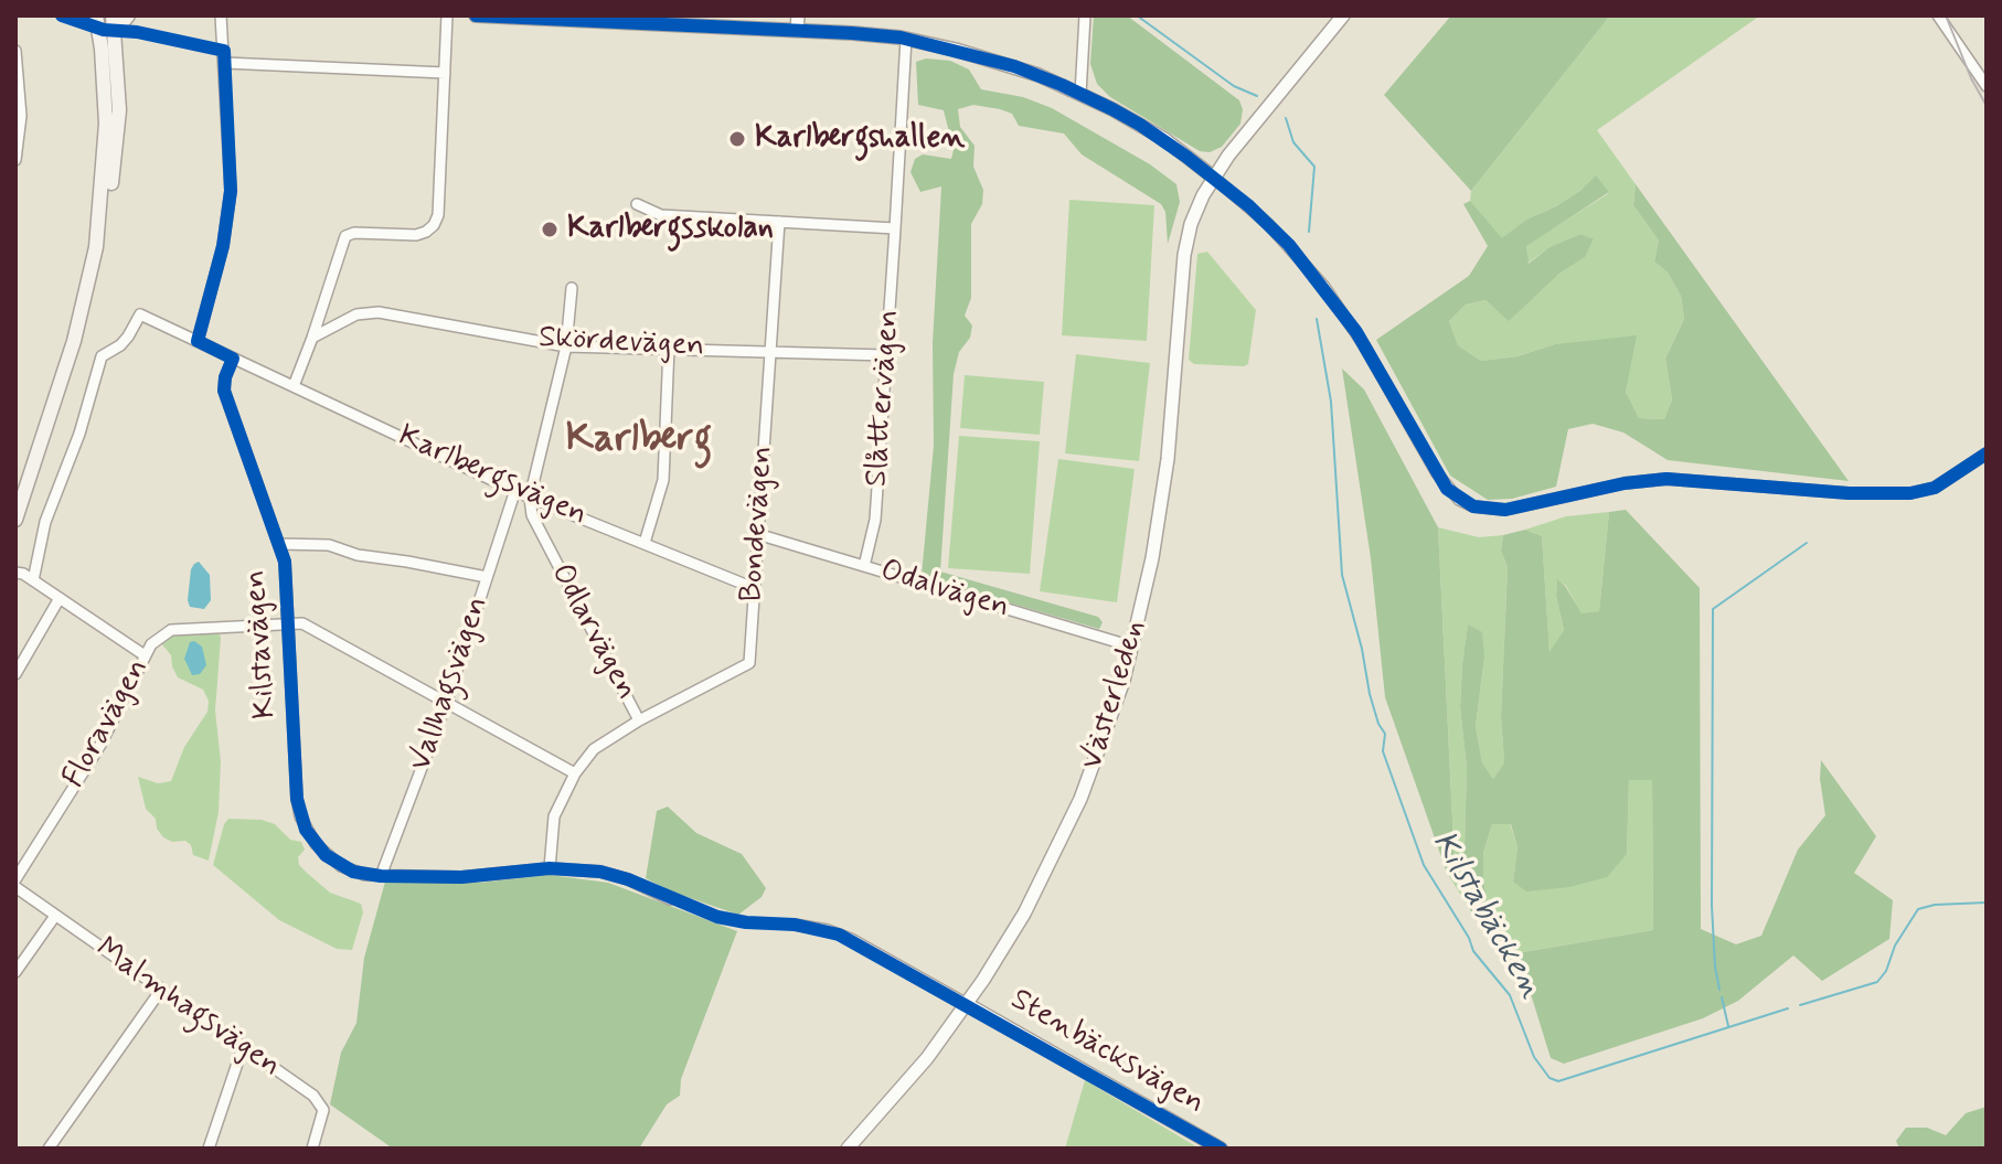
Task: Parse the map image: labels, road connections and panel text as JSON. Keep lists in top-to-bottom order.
{
  "streets": {
    "street": [
      "Skördevägen",
      "Slåttervägen",
      "Karlbergsvägen",
      "Bondevägen",
      "Odalvägen",
      "Odlarvägen",
      "Kilstavägen",
      "Vallhagsvägen",
      "Västerleden",
      "Floravägen",
      "Malmhagsvägen",
      "Stenbäcksvägen"
    ]
  },
  "crossings": [
    ["Skördevägen", "Slåttervägen"],
    ["Skördevägen", "Bondevägen"],
    ["Slåttervägen", "Odalvägen"],
    ["Karlbergsvägen", "Bondevägen"],
    ["Karlbergsvägen", "Odlarvägen"],
    ["Karlbergsvägen", "Kilstavägen"],
    ["Karlbergsvägen", "Vallhagsvägen"],
    ["Bondevägen", "Odalvägen"],
    ["Bondevägen", "Odlarvägen"],
    ["Bondevägen", "Kilstavägen"],
    ["Odalvägen", "Västerleden"],
    ["Kilstavägen", "Vallhagsvägen"],
    ["Kilstavägen", "Floravägen"],
    ["Västerleden", "Stenbäcksvägen"]
  ],
  "districts": ["Karlberg"],
  "water": ["Kilstabäcken"],
  "places": ["Karlbergshallen", "Karlbergsskolan"]
}
